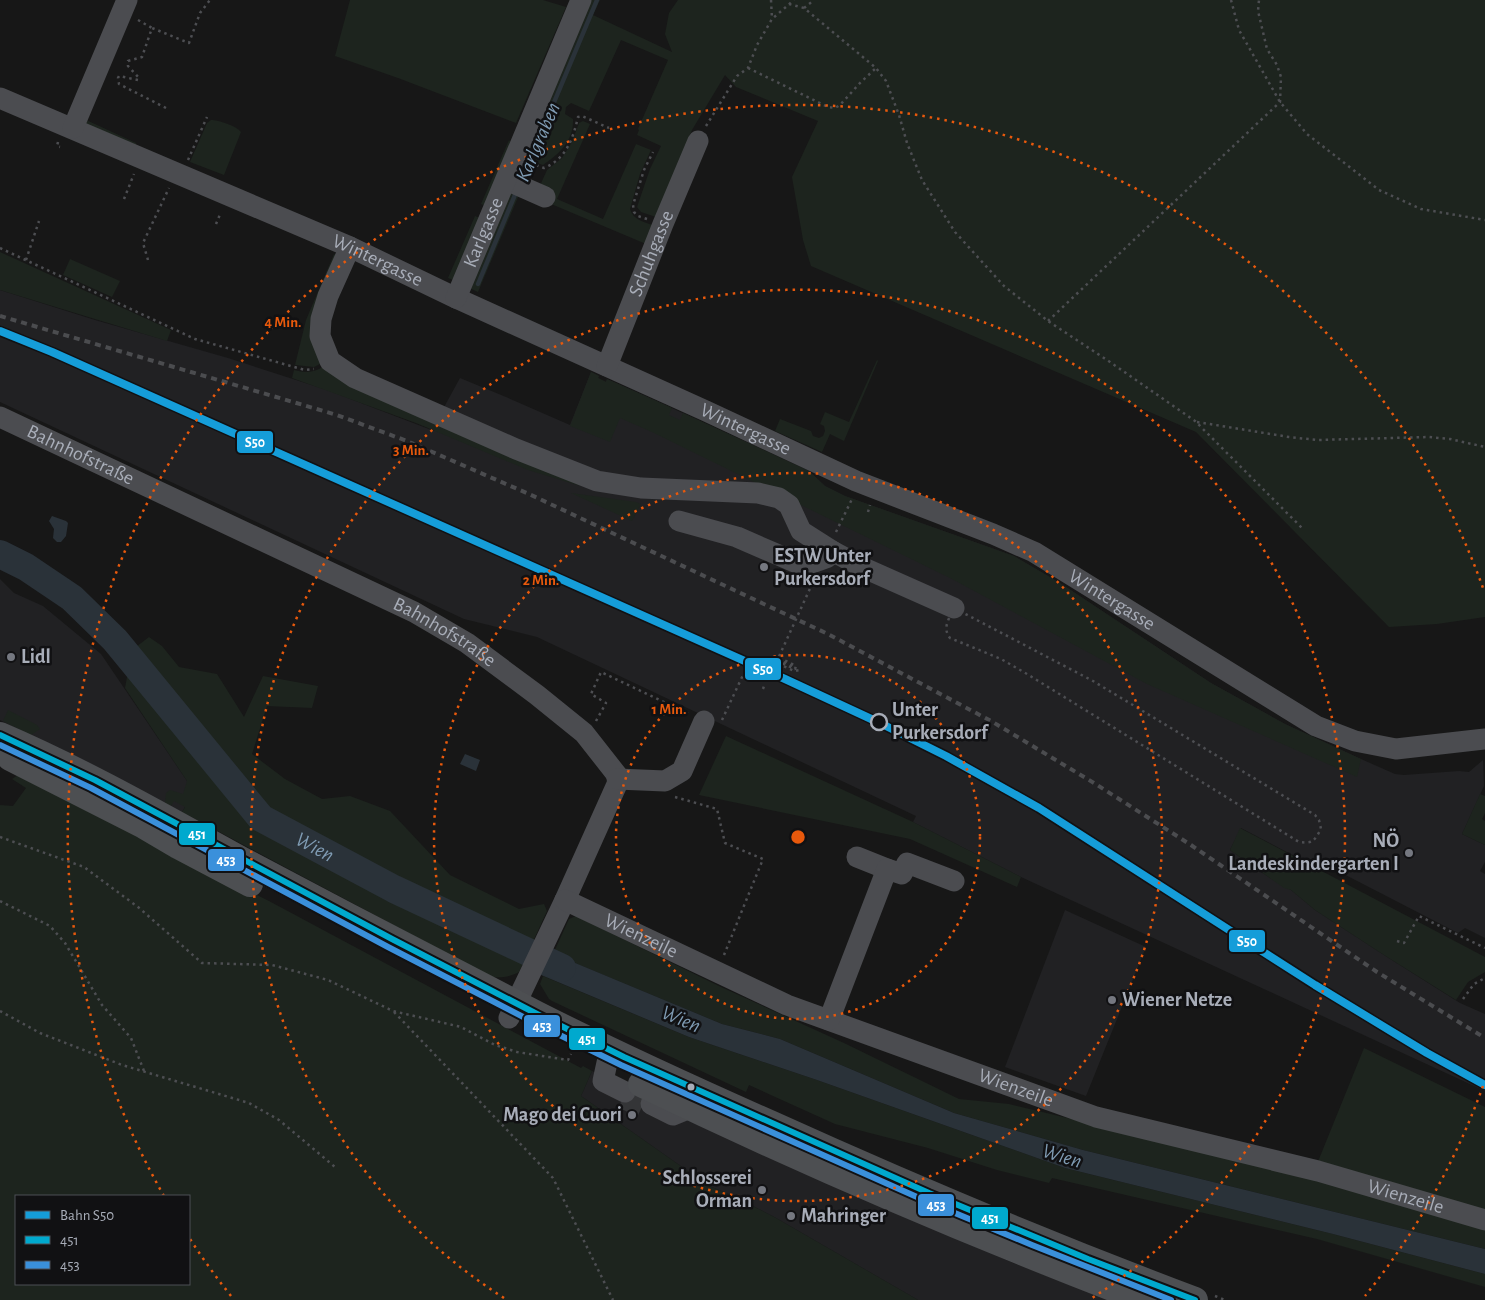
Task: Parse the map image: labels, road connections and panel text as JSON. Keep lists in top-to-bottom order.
{
  "streets": {
    "street": [
      "Karlgasse",
      "Schuhgasse",
      "Wintergasse",
      "Bahnhofstraße",
      "Wienzeile"
    ]
  },
  "crossings": [
    ["Karlgasse", "Wintergasse"],
    ["Schuhgasse", "Wintergasse"]
  ],
  "water": ["Karlgraben", "Wien"],
  "places": [
    "ESTW Unter Purkersdorf",
    "Lidl",
    "Unter Purkersdorf",
    "NÖ Landeskindergarten I",
    "Wiener Netze",
    "Mago dei Cuori",
    "Schlosserei Orman",
    "Mahringer"
  ],
  "lines": ["rail line S50", "transit line 451", "transit line 453"],
  "legend": ["Bahn S50", "451", "453"],
  "rings": [
    "4 Min.",
    "3 Min.",
    "2 Min.",
    "1 Min."
  ]
}
